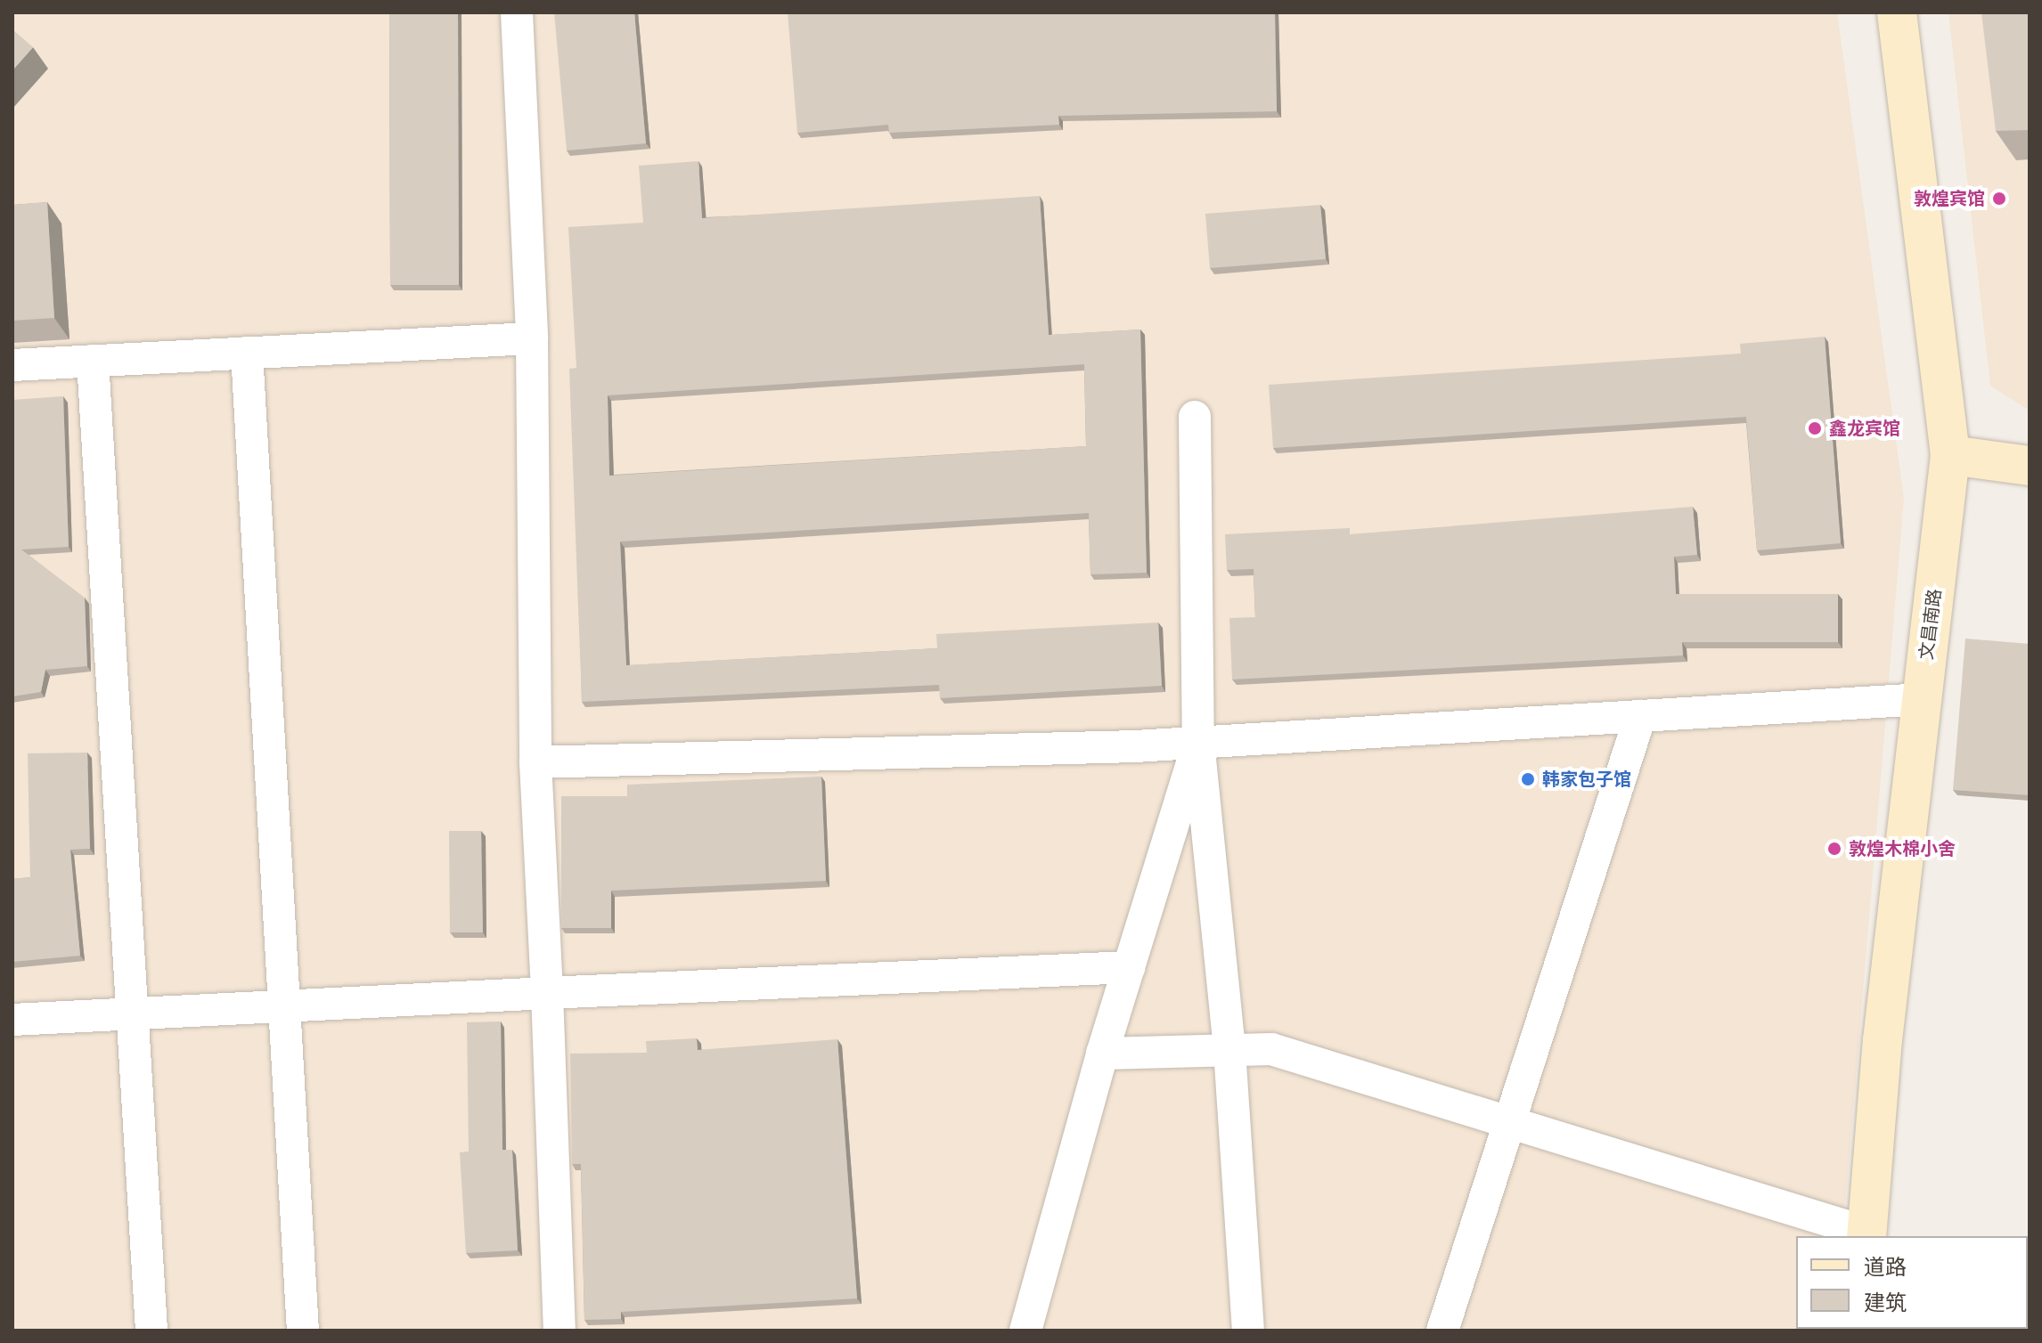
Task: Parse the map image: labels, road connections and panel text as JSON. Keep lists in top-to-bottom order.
{
  "streets": {
    "street": ["文昌南路"]
  },
  "places": [
    "敦煌宾馆",
    "鑫龙宾馆",
    "韩家包子馆",
    "敦煌木棉小舍"
  ],
  "legend": ["道路", "建筑"]
}
